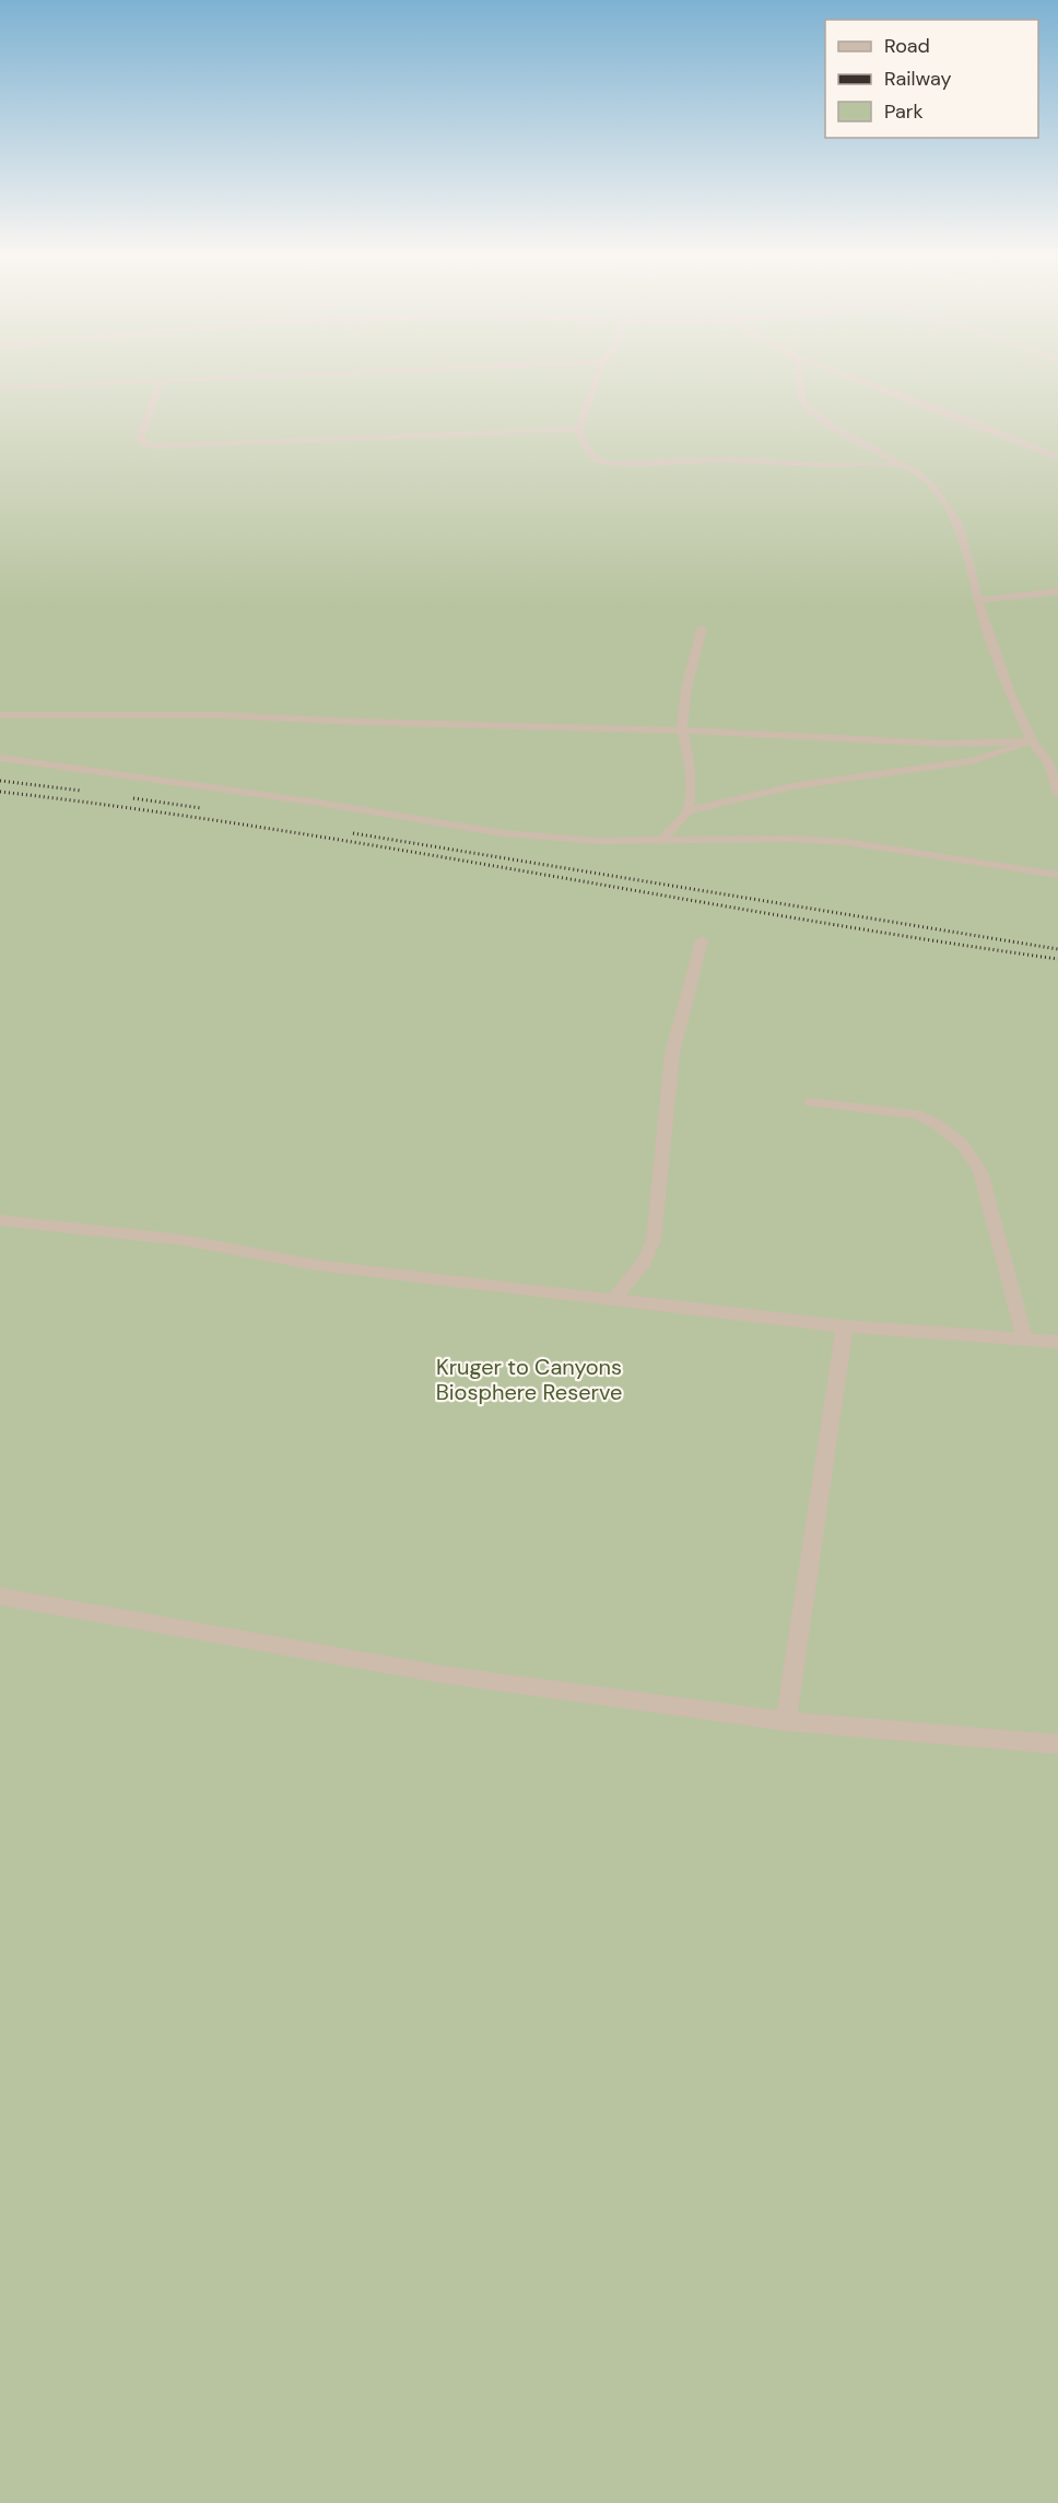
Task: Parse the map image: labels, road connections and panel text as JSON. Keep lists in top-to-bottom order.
{
  "parks": ["Kruger to Canyons Biosphere Reserve"],
  "legend": ["Road", "Railway", "Park"]
}
